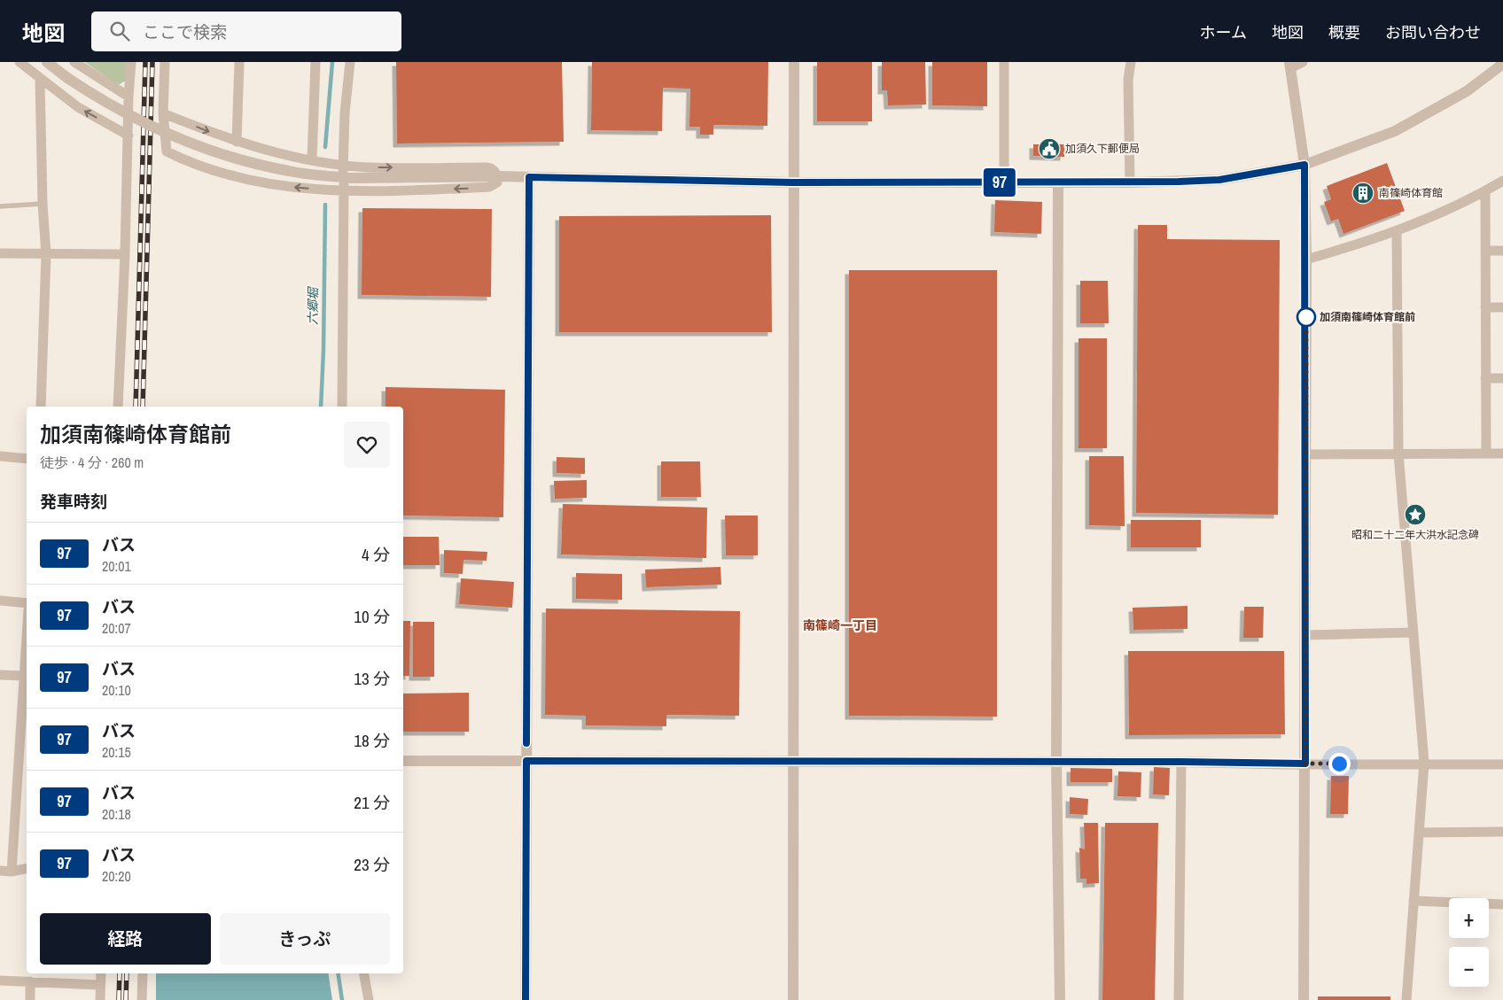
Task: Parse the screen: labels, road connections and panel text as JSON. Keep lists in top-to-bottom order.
{
  "districts": ["南篠崎一丁目"],
  "water": ["六郷堀"],
  "places": {
    "public building": ["加須久下郵便局"],
    "building": ["南篠崎体育館"],
    "other": ["加須南篠崎体育館前"],
    "place": ["昭和二十二年大洪水記念碑"]
  },
  "lines": ["bus line 97"],
  "page": {
    "header": "地図",
    "search": "ここで検索",
    "nav": [
      "ホーム",
      "地図",
      "概要",
      "お問い合わせ"
    ],
    "on_map": "97",
    "heading": [
      ["加須南篠崎体育館前", "徒歩 · 4 分 · 260 m"],
      "発車時刻"
    ],
    "list": [
      {
        "mark": "97",
        "name": "バス",
        "note": "20:01",
        "value": "4 分"
      },
      {
        "mark": "97",
        "name": "バス",
        "note": "20:07",
        "value": "10 分"
      },
      {
        "mark": "97",
        "name": "バス",
        "note": "20:10",
        "value": "13 分"
      },
      {
        "mark": "97",
        "name": "バス",
        "note": "20:15",
        "value": "18 分"
      },
      {
        "mark": "97",
        "name": "バス",
        "note": "20:18",
        "value": "21 分"
      },
      {
        "mark": "97",
        "name": "バス",
        "note": "20:20",
        "value": "23 分"
      }
    ],
    "map_buttons": ["+", "−"],
    "buttons": ["経路", "きっぷ"]
  }
}
